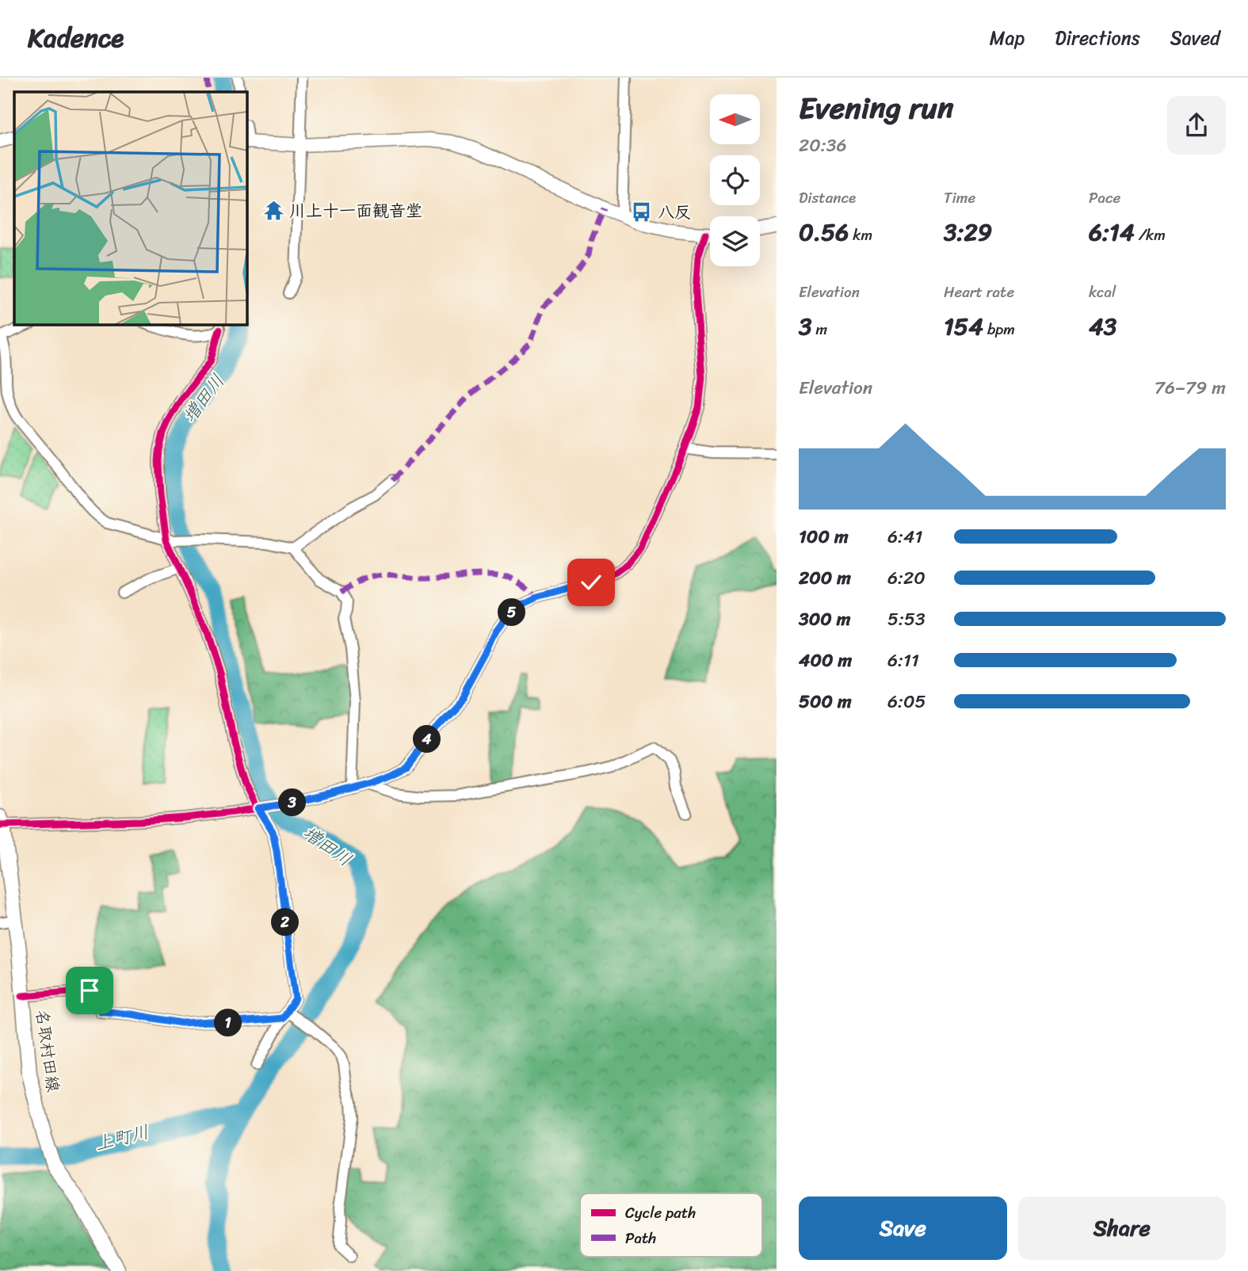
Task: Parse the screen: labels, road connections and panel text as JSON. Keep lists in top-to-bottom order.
{
  "streets": {
    "main road": ["名取村田線"]
  },
  "water": ["増田川", "上町川"],
  "places": {
    "temple": ["川上十一面観音堂"],
    "bus stop": ["八反"]
  },
  "legend": ["Cycle path", "Path"],
  "north": "left",
  "page": {
    "header": "Kadence",
    "nav": ["Map", "Directions", "Saved"],
    "heading": ["Evening run", "20:36"],
    "stats": [
      ["Distance", "0.56 km"],
      ["Time", "3:29"],
      ["Pace", "6:14 /km"],
      ["Elevation", "3 m"],
      ["Heart rate", "154 bpm"],
      ["kcal", "43"]
    ],
    "chart": ["Elevation", "76–79 m"],
    "list": [
      {
        "name": "100 m",
        "note": "6:41"
      },
      {
        "name": "200 m",
        "note": "6:20"
      },
      {
        "name": "300 m",
        "note": "5:53"
      },
      {
        "name": "400 m",
        "note": "6:11"
      },
      {
        "name": "500 m",
        "note": "6:05"
      }
    ],
    "pins": [
      "5",
      "4",
      "3",
      "2",
      "1"
    ],
    "buttons": ["Save", "Share"]
  }
}
